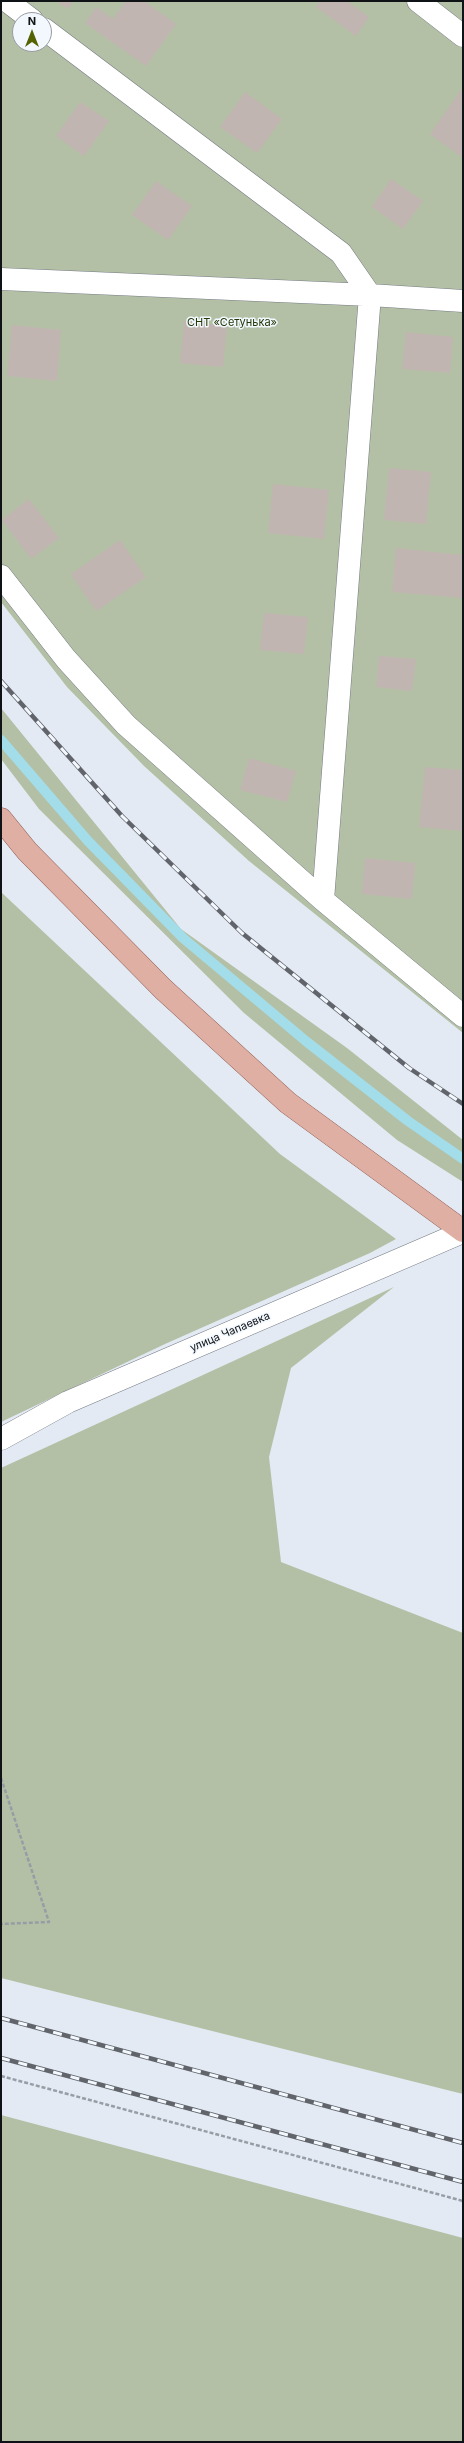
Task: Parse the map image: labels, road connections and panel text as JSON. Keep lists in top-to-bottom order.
{
  "streets": {
    "street": ["улица Чапаевка"]
  },
  "parks": ["СНТ «Сетунька»"],
  "north": "top"
}
